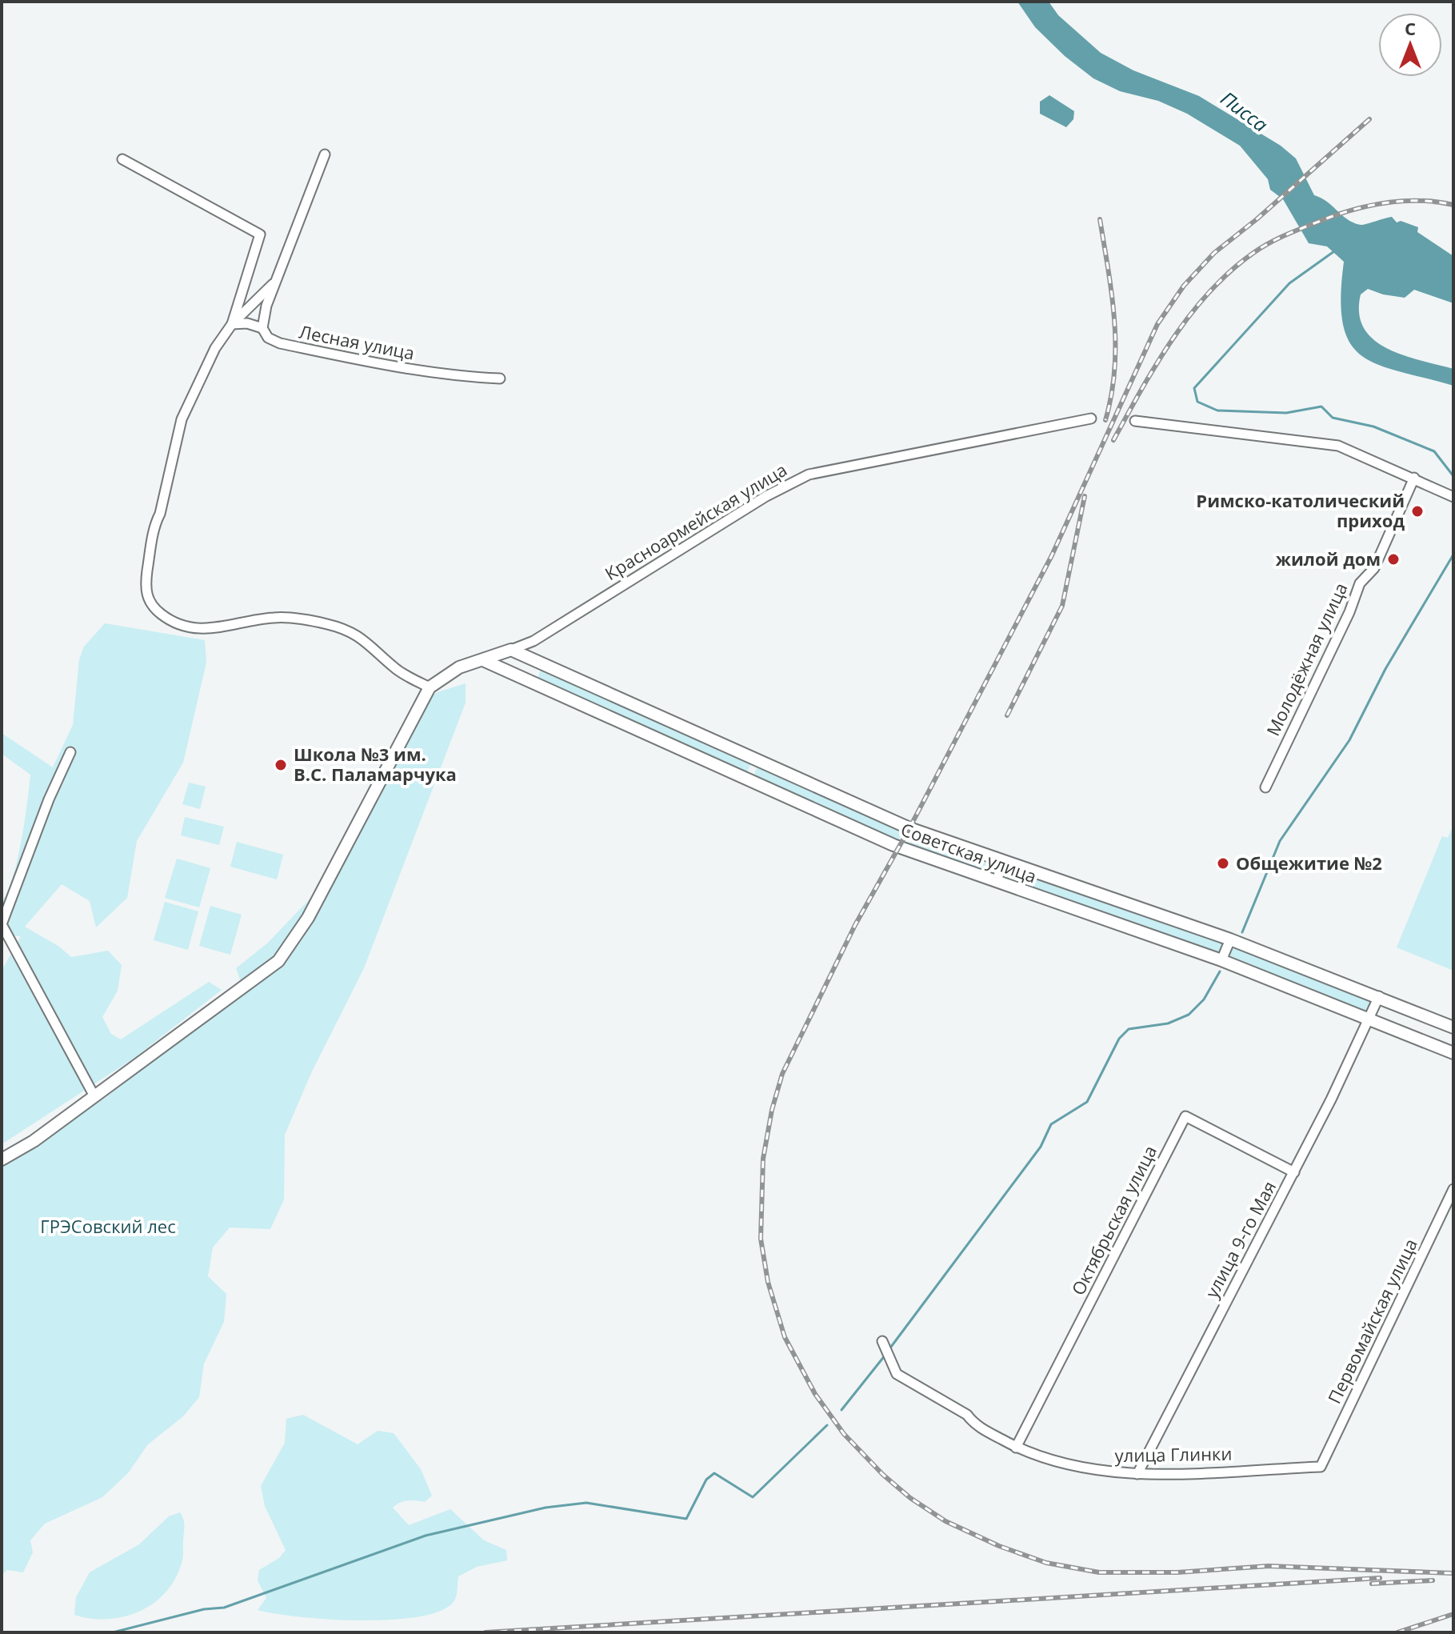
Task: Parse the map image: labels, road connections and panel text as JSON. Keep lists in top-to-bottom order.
{
  "streets": {
    "main road": ["Красноармейская улица", "Советская улица"],
    "street": [
      "Лесная улица",
      "Молодёжная улица",
      "Октябрьская улица",
      "улица 9-го Мая",
      "Первомайская улица",
      "улица Глинки"
    ]
  },
  "crossings": [
    ["Красноармейская улица", "Советская улица"],
    ["Советская улица", "улица 9-го Мая"],
    ["Октябрьская улица", "улица 9-го Мая"],
    ["Октябрьская улица", "улица Глинки"],
    ["улица 9-го Мая", "улица Глинки"],
    ["Первомайская улица", "улица Глинки"]
  ],
  "water": ["Писса"],
  "parks": ["ГРЭСовский лес"],
  "places": [
    "Римско-католический приход",
    "жилой дом",
    "Школа №3 им. В.С. Паламарчука",
    "Общежитие №2"
  ],
  "north": "top"
}
